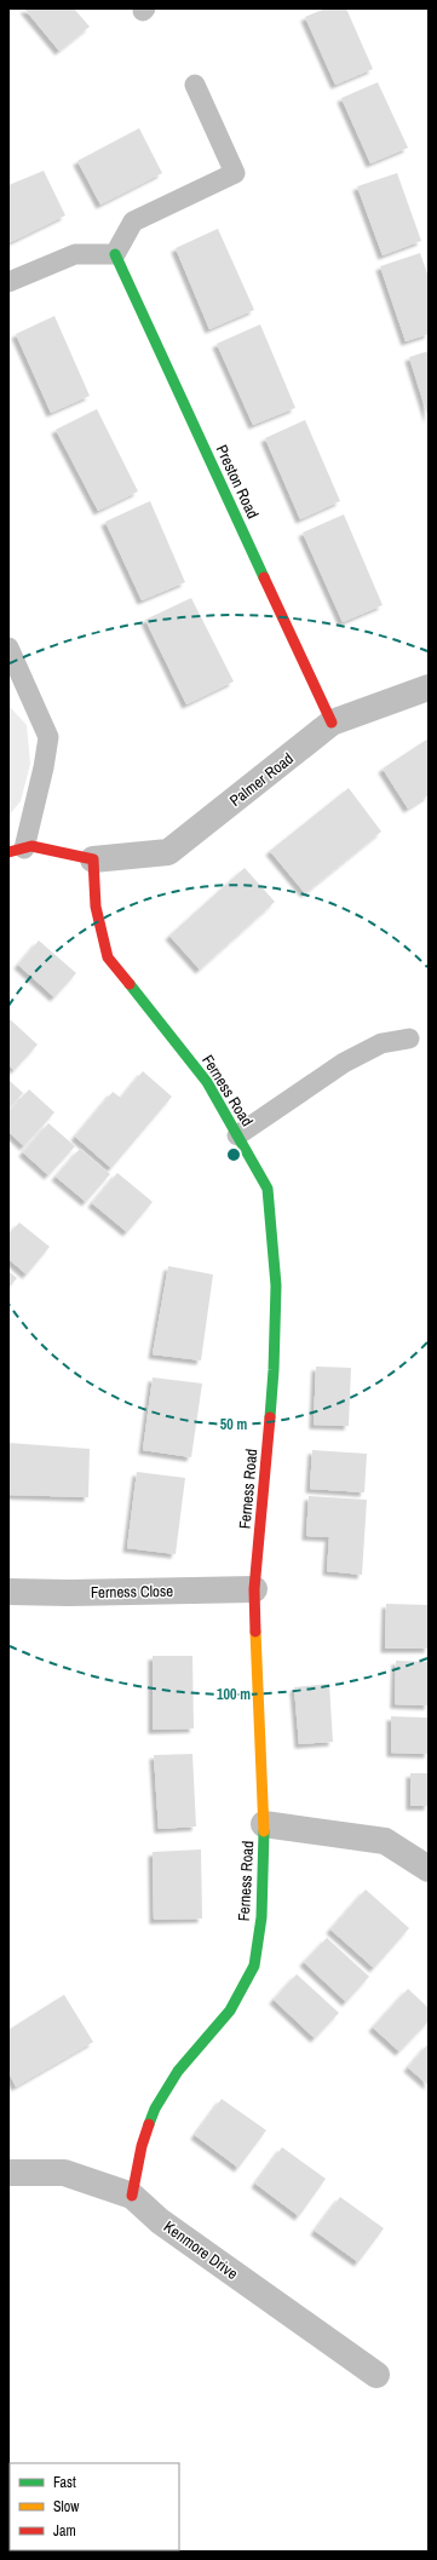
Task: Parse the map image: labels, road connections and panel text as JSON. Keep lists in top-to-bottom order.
{
  "streets": {
    "street": [
      "Preston Road",
      "Palmer Road",
      "Ferness Road",
      "Ferness Close",
      "Kenmore Drive"
    ]
  },
  "crossings": [
    ["Preston Road", "Palmer Road"],
    ["Palmer Road", "Ferness Road"],
    ["Ferness Road", "Ferness Close"],
    ["Ferness Road", "Kenmore Drive"]
  ],
  "legend": ["Fast", "Slow", "Jam"],
  "rings": ["50 m", "100 m"]
}
